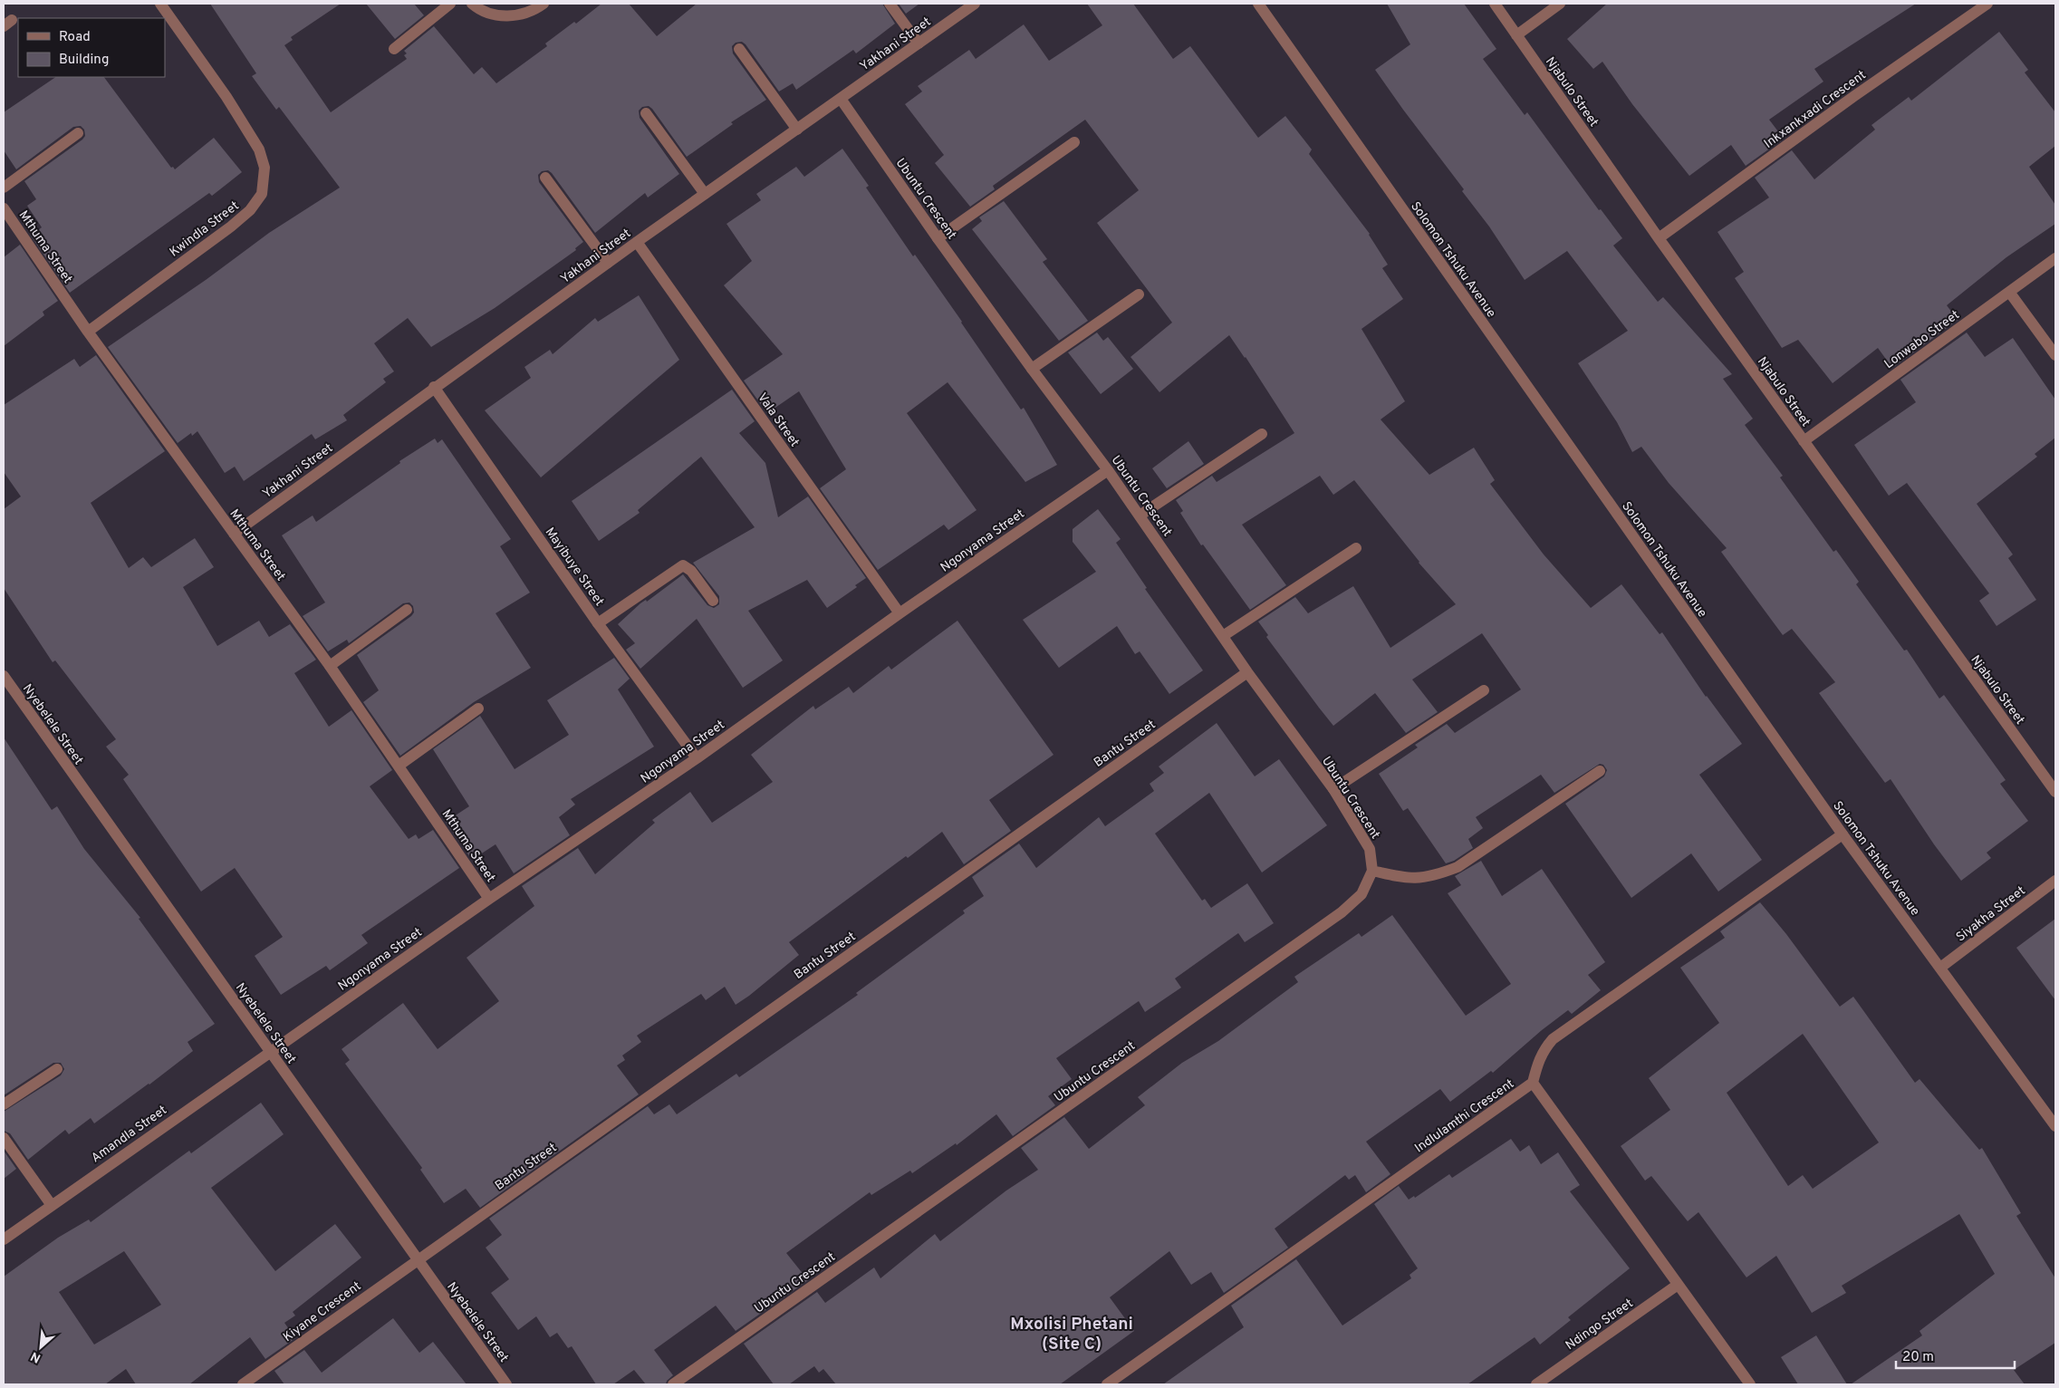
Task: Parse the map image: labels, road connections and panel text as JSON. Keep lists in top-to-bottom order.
{
  "streets": {
    "street": [
      "Yakhani Street",
      "Njabulo Street",
      "Inkxankxadi Crescent",
      "Ubuntu Crescent",
      "Kwindla Street",
      "Mthuma Street",
      "Solomon Tshuku Avenue",
      "Lonwabo Street",
      "Vala Street",
      "Ngonyama Street",
      "Mayibuye Street",
      "Nyebelele Street",
      "Bantu Street",
      "Siyakha Street",
      "Indlulamthi Crescent",
      "Amandla Street",
      "Kiyane Crescent",
      "Ndingo Street"
    ]
  },
  "crossings": [
    ["Yakhani Street", "Ubuntu Crescent"],
    ["Yakhani Street", "Mthuma Street"],
    ["Yakhani Street", "Vala Street"],
    ["Yakhani Street", "Mayibuye Street"],
    ["Njabulo Street", "Inkxankxadi Crescent"],
    ["Njabulo Street", "Lonwabo Street"],
    ["Ubuntu Crescent", "Ngonyama Street"],
    ["Ubuntu Crescent", "Bantu Street"],
    ["Kwindla Street", "Mthuma Street"],
    ["Mthuma Street", "Ngonyama Street"],
    ["Solomon Tshuku Avenue", "Siyakha Street"],
    ["Vala Street", "Ngonyama Street"],
    ["Ngonyama Street", "Mayibuye Street"],
    ["Ngonyama Street", "Nyebelele Street"],
    ["Ngonyama Street", "Amandla Street"],
    ["Nyebelele Street", "Bantu Street"],
    ["Nyebelele Street", "Amandla Street"],
    ["Nyebelele Street", "Kiyane Crescent"],
    ["Bantu Street", "Kiyane Crescent"],
    ["Indlulamthi Crescent", "Ndingo Street"]
  ],
  "districts": ["Mxolisi Phetani (Site C)"],
  "legend": ["Road", "Building"],
  "scale_bar": "20 m",
  "north": "bottom left"
}
